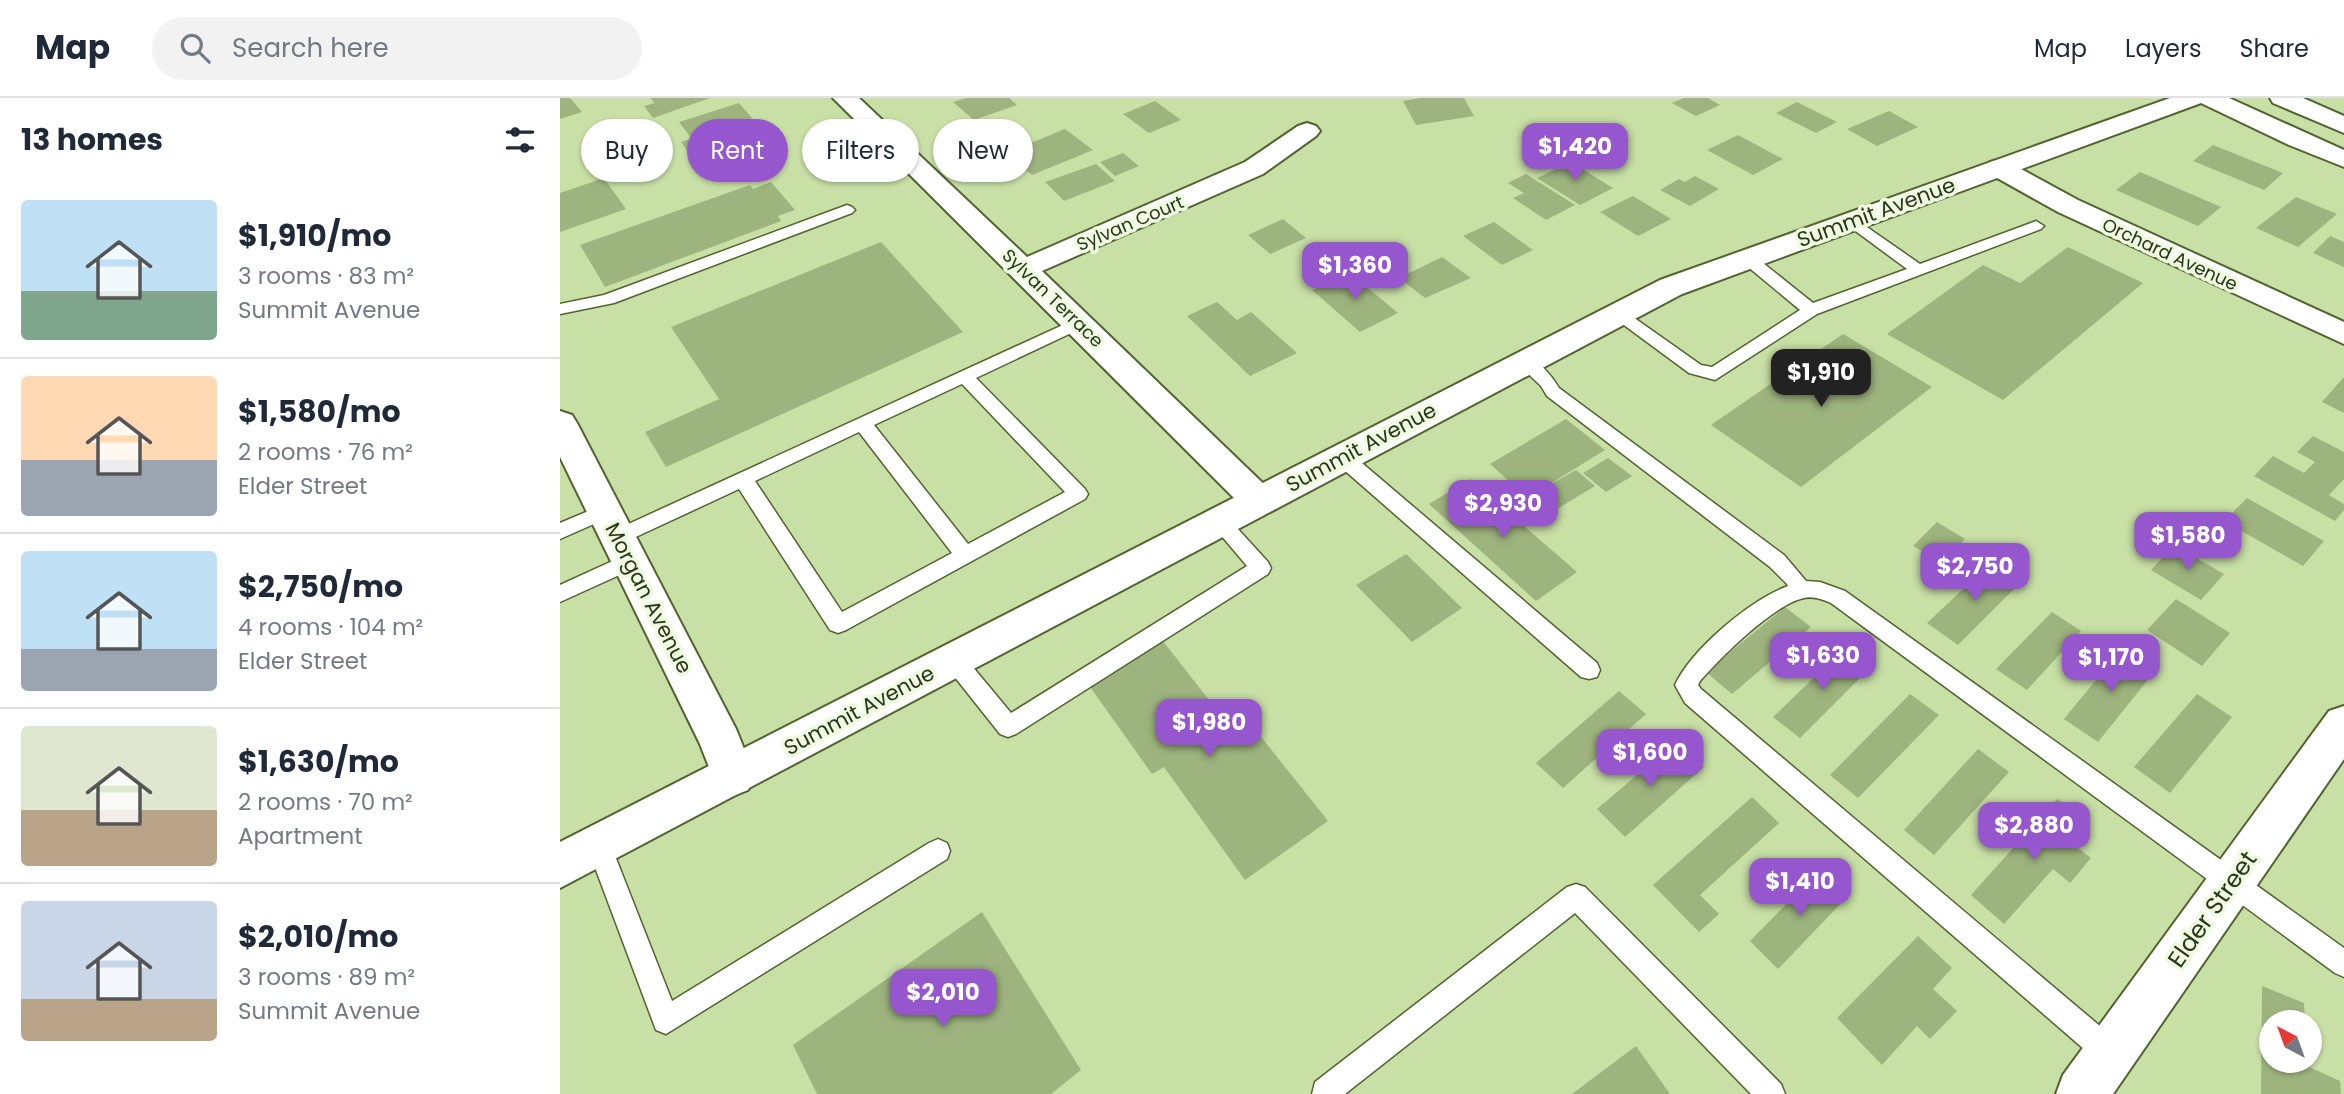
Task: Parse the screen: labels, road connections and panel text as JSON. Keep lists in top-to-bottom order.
{
  "streets": {
    "street": [
      "Summit Avenue",
      "Sylvan Court",
      "Orchard Avenue",
      "Sylvan Terrace",
      "Morgan Avenue",
      "Elder Street"
    ]
  },
  "crossings": [
    ["Summit Avenue", "Orchard Avenue"],
    ["Summit Avenue", "Sylvan Terrace"],
    ["Summit Avenue", "Morgan Avenue"],
    ["Sylvan Court", "Sylvan Terrace"]
  ],
  "north": "top left",
  "page": {
    "header": "Map",
    "search": "Search here",
    "nav": ["Map", "Layers", "Share"],
    "heading": "13 homes",
    "chip": [
      "Buy",
      "Rent",
      "Filters",
      "New"
    ],
    "price": [
      "$1,420",
      "$1,360",
      "$1,910",
      "$2,930",
      "$1,580",
      "$2,750",
      "$1,630",
      "$1,170",
      "$1,980",
      "$1,600",
      "$2,880",
      "$1,410",
      "$2,010"
    ],
    "list": [
      {
        "name": "$1,910/mo",
        "note": "3 rooms · 83 m² · Summit Avenue"
      },
      {
        "name": "$1,580/mo",
        "note": "2 rooms · 76 m² · Elder Street"
      },
      {
        "name": "$2,750/mo",
        "note": "4 rooms · 104 m² · Elder Street"
      },
      {
        "name": "$1,630/mo",
        "note": "2 rooms · 70 m² · Apartment"
      },
      {
        "name": "$2,010/mo",
        "note": "3 rooms · 89 m² · Summit Avenue"
      }
    ]
  }
}
